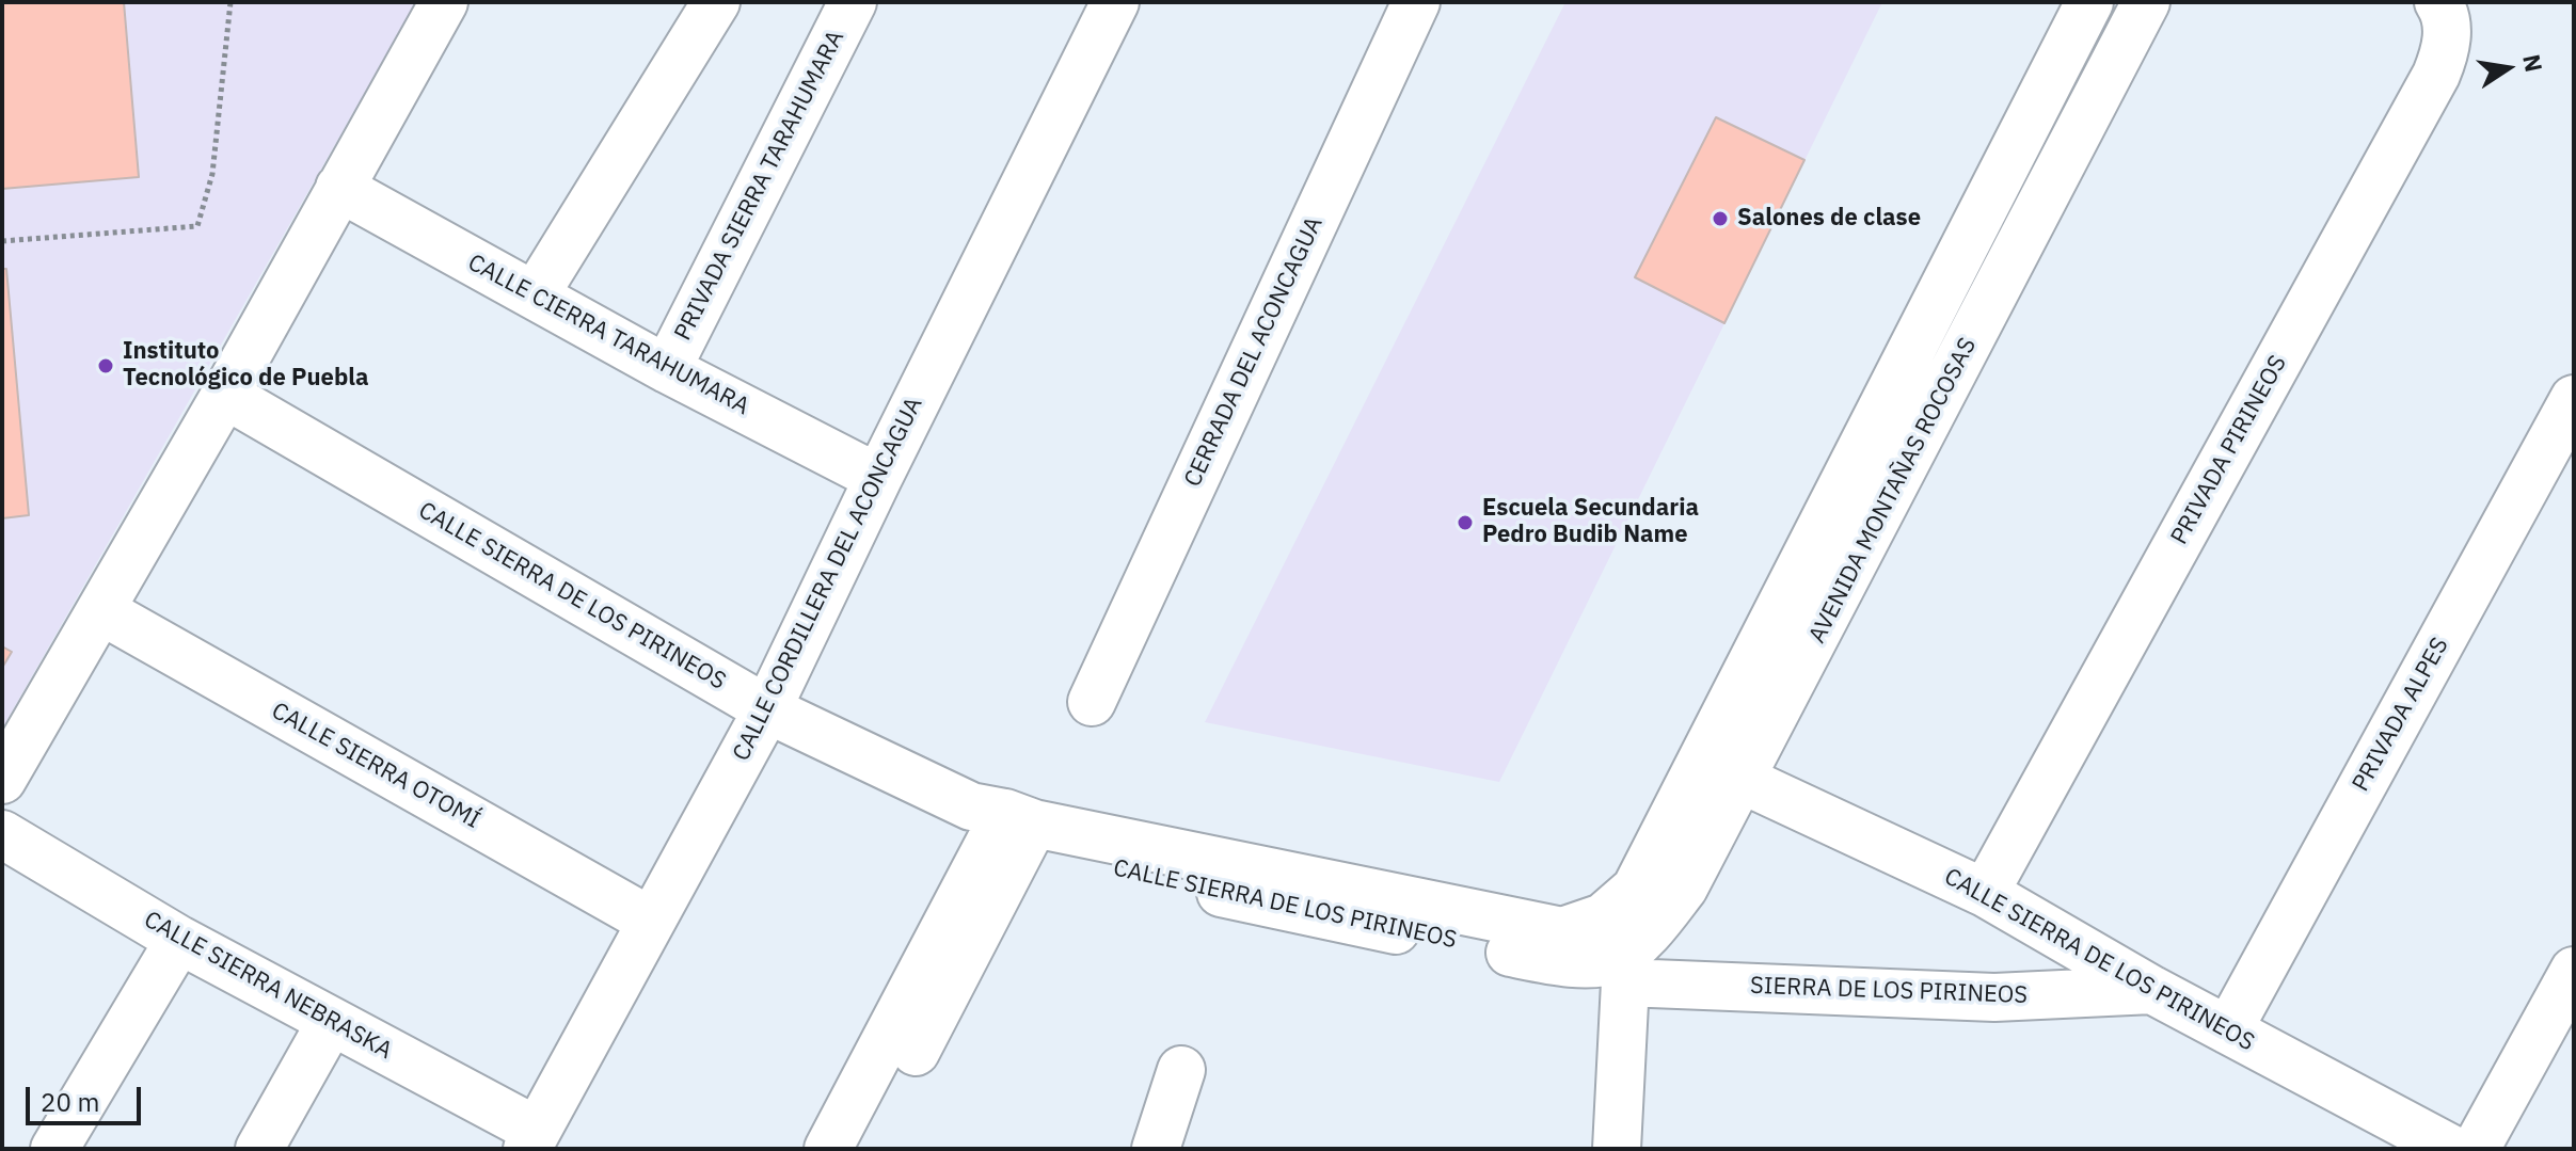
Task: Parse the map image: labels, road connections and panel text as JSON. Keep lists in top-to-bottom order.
{
  "streets": {
    "street": [
      "PRIVADA SIERRA TARAHUMARA",
      "CALLE CIERRA TARAHUMARA",
      "CERRADA DEL ACONCAGUA",
      "PRIVADA PIRINEOS",
      "AVENIDA MONTAÑAS ROCOSAS",
      "CALLE CORDILLERA DEL ACONCAGUA",
      "CALLE SIERRA DE LOS PIRINEOS",
      "PRIVADA ALPES",
      "CALLE SIERRA OTOMÍ",
      "CALLE SIERRA NEBRASKA",
      "SIERRA DE LOS PIRINEOS"
    ]
  },
  "crossings": [
    ["PRIVADA SIERRA TARAHUMARA", "CALLE CIERRA TARAHUMARA"],
    ["CALLE CIERRA TARAHUMARA", "CALLE CORDILLERA DEL ACONCAGUA"],
    ["PRIVADA PIRINEOS", "CALLE SIERRA DE LOS PIRINEOS"],
    ["AVENIDA MONTAÑAS ROCOSAS", "CALLE SIERRA DE LOS PIRINEOS"],
    ["AVENIDA MONTAÑAS ROCOSAS", "SIERRA DE LOS PIRINEOS"],
    ["CALLE CORDILLERA DEL ACONCAGUA", "CALLE SIERRA DE LOS PIRINEOS"],
    ["CALLE CORDILLERA DEL ACONCAGUA", "CALLE SIERRA OTOMÍ"],
    ["CALLE CORDILLERA DEL ACONCAGUA", "CALLE SIERRA NEBRASKA"],
    ["CALLE SIERRA DE LOS PIRINEOS", "PRIVADA ALPES"],
    ["CALLE SIERRA DE LOS PIRINEOS", "SIERRA DE LOS PIRINEOS"]
  ],
  "places": ["Salones de clase", "Instituto Tecnológico de Puebla", "Escuela Secundaria Pedro Budib Name"],
  "scale_bar": "20 m",
  "north": "right"
}
